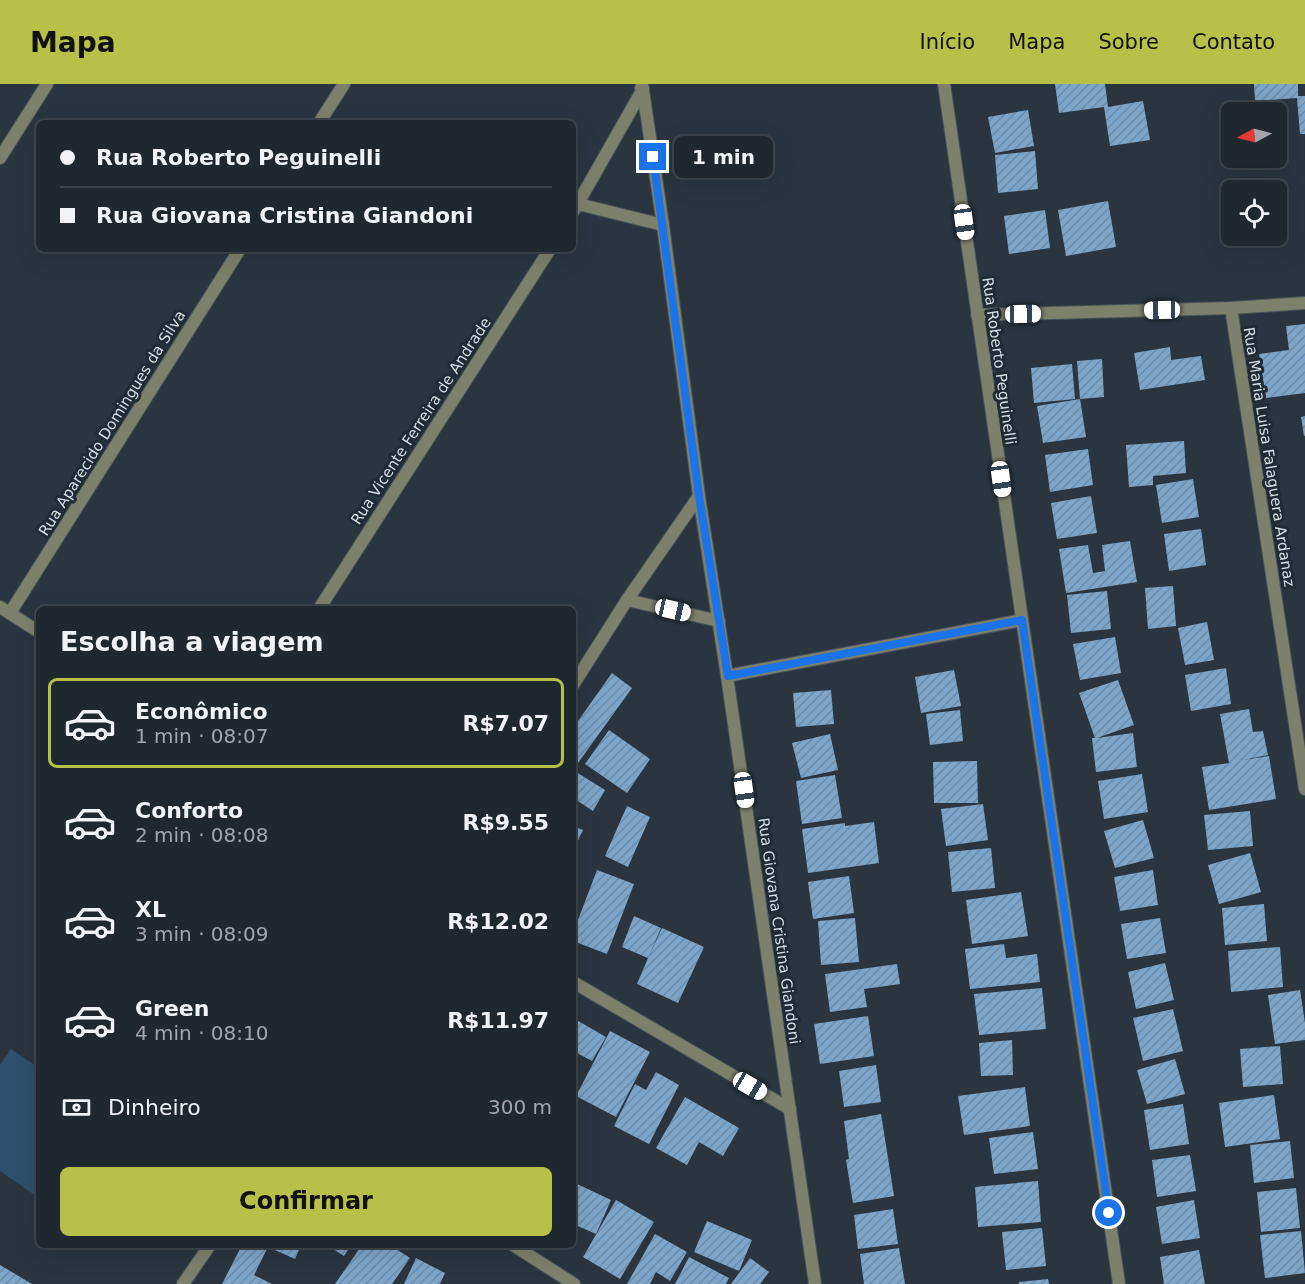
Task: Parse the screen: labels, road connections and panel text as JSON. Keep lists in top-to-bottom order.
{
  "streets": {
    "street": [
      "Rua Roberto Peguinelli",
      "Rua Vicente Ferreira de Andrade",
      "Rua Aparecido Domingues da Silva",
      "Rua Maria Luisa Falaguera Ardanaz",
      "Rua Giovana Cristina Giandoni"
    ]
  },
  "north": "left",
  "page": {
    "header": "Mapa",
    "nav": [
      "Início",
      "Mapa",
      "Sobre",
      "Contato"
    ],
    "banner": ["Rua Roberto Peguinelli", "Rua Giovana Cristina Giandoni"],
    "bubble": "1 min",
    "heading": "Escolha a viagem",
    "list": [
      {
        "name": "Econômico",
        "note": "1 min · 08:07",
        "value": "R$7.07"
      },
      {
        "name": "Conforto",
        "note": "2 min · 08:08",
        "value": "R$9.55"
      },
      {
        "name": "XL",
        "note": "3 min · 08:09",
        "value": "R$12.02"
      },
      {
        "name": "Green",
        "note": "4 min · 08:10",
        "value": "R$11.97"
      }
    ],
    "pay": ["Dinheiro", "300 m"],
    "buttons": "Confirmar"
  }
}
